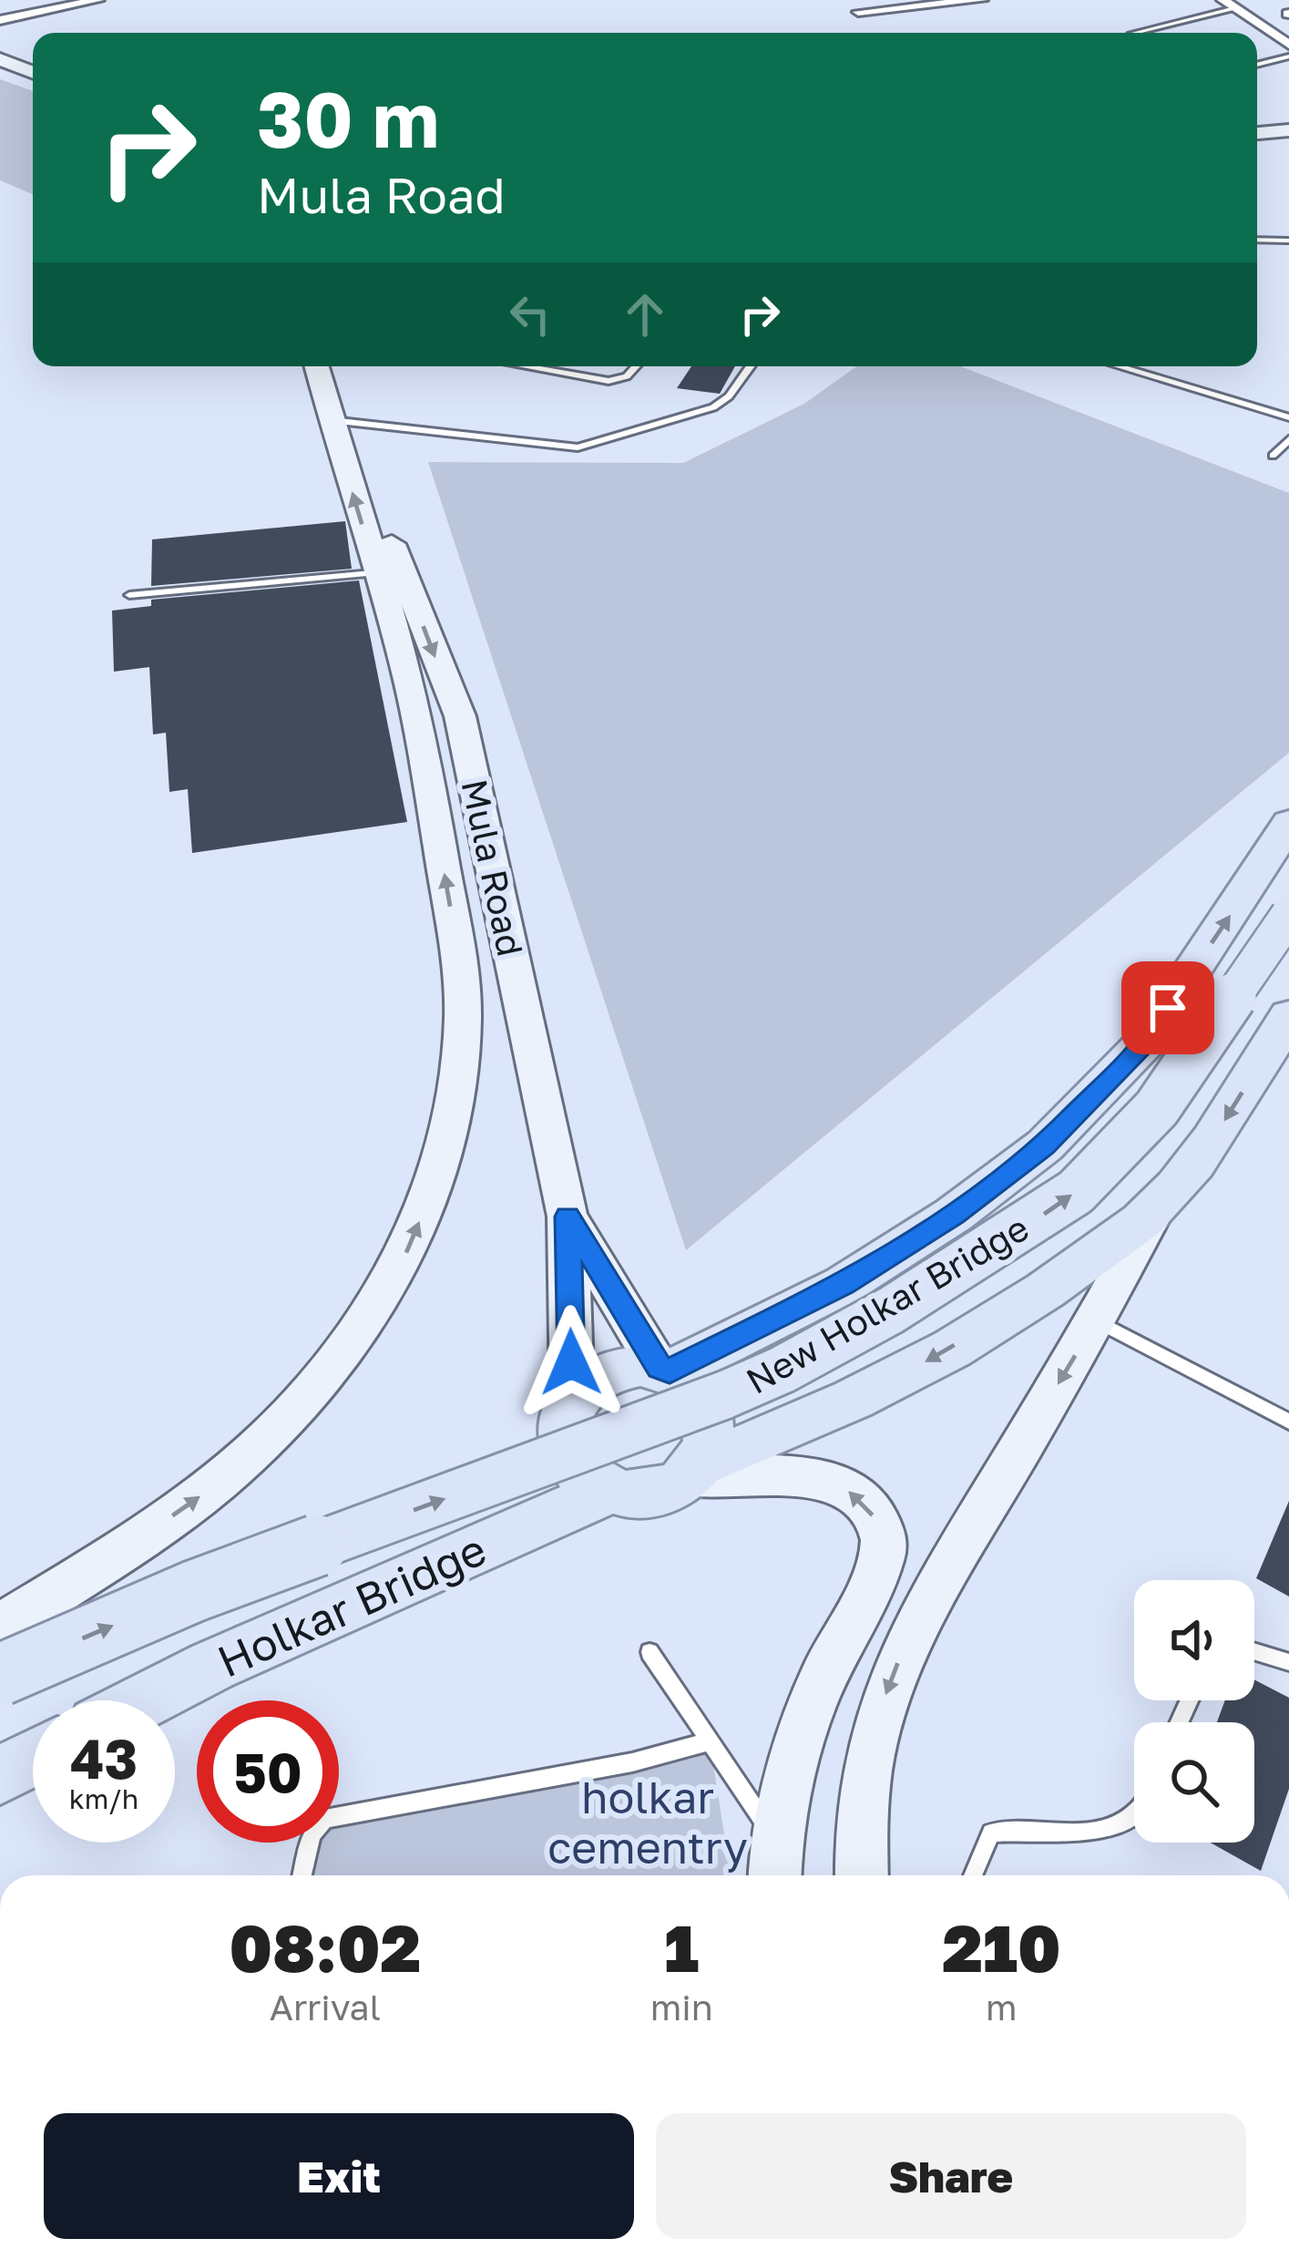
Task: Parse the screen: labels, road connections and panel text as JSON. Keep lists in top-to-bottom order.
{
  "streets": {
    "main road": ["Mula Road", "New Holkar Bridge", "Holkar Bridge"]
  },
  "crossings": [
    ["Mula Road", "Holkar Bridge"]
  ],
  "parks": ["holkar cementry"],
  "page": {
    "turn": ["30 m", "Mula Road"],
    "speed": "43 km/h",
    "limit": "50",
    "eta": [
      "08:02",
      "Arrival",
      "1",
      "min",
      "210",
      "m"
    ],
    "buttons": ["Exit", "Share"]
  }
}
